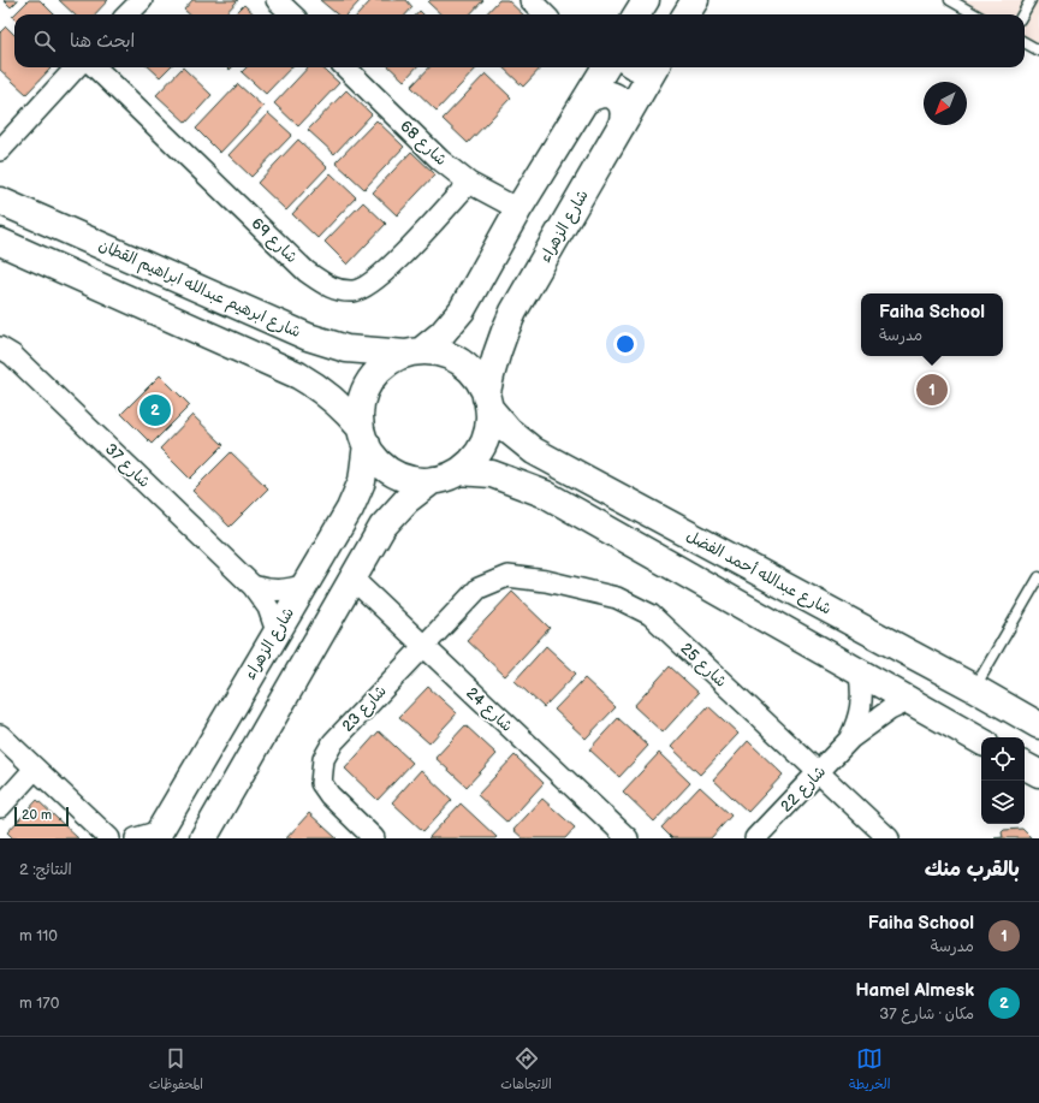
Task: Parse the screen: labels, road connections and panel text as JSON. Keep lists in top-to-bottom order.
{
  "streets": {
    "street": [
      "شارع 68",
      "شارع الزهراء",
      "شارع 69",
      "شارع ابرهيم عبدالله ابراهيم القطان",
      "شارع 37",
      "شارع عبدالله أحمد الفضل",
      "شارع 25",
      "شارع 23",
      "شارع 24",
      "شارع 22"
    ]
  },
  "crossings": [
    ["شارع 68", "شارع 69"],
    ["شارع الزهراء", "شارع ابرهيم عبدالله ابراهيم القطان"],
    ["شارع الزهراء", "شارع 37"],
    ["شارع الزهراء", "شارع عبدالله أحمد الفضل"],
    ["شارع ابرهيم عبدالله ابراهيم القطان", "شارع عبدالله أحمد الفضل"],
    ["شارع 25", "شارع 23"],
    ["شارع 25", "شارع 22"],
    ["شارع 23", "شارع 24"]
  ],
  "scale_bar": "20 m",
  "north": "bottom left",
  "page": {
    "search": "ابحث هنا",
    "popup": ["Faiha School", "مدرسة"],
    "pins": ["1", "2"],
    "scale": "20 m",
    "heading": ["بالقرب منك", "النتائج: 2"],
    "list": [
      {
        "mark": "1",
        "name": "Faiha School",
        "note": "مدرسة",
        "value": "110 m"
      },
      {
        "mark": "2",
        "name": "Hamel Almesk",
        "note": "مكان · شارع 37",
        "value": "170 m"
      }
    ],
    "nav": ["الخريطة", "الاتجاهات", "المحفوظات"]
  }
}
